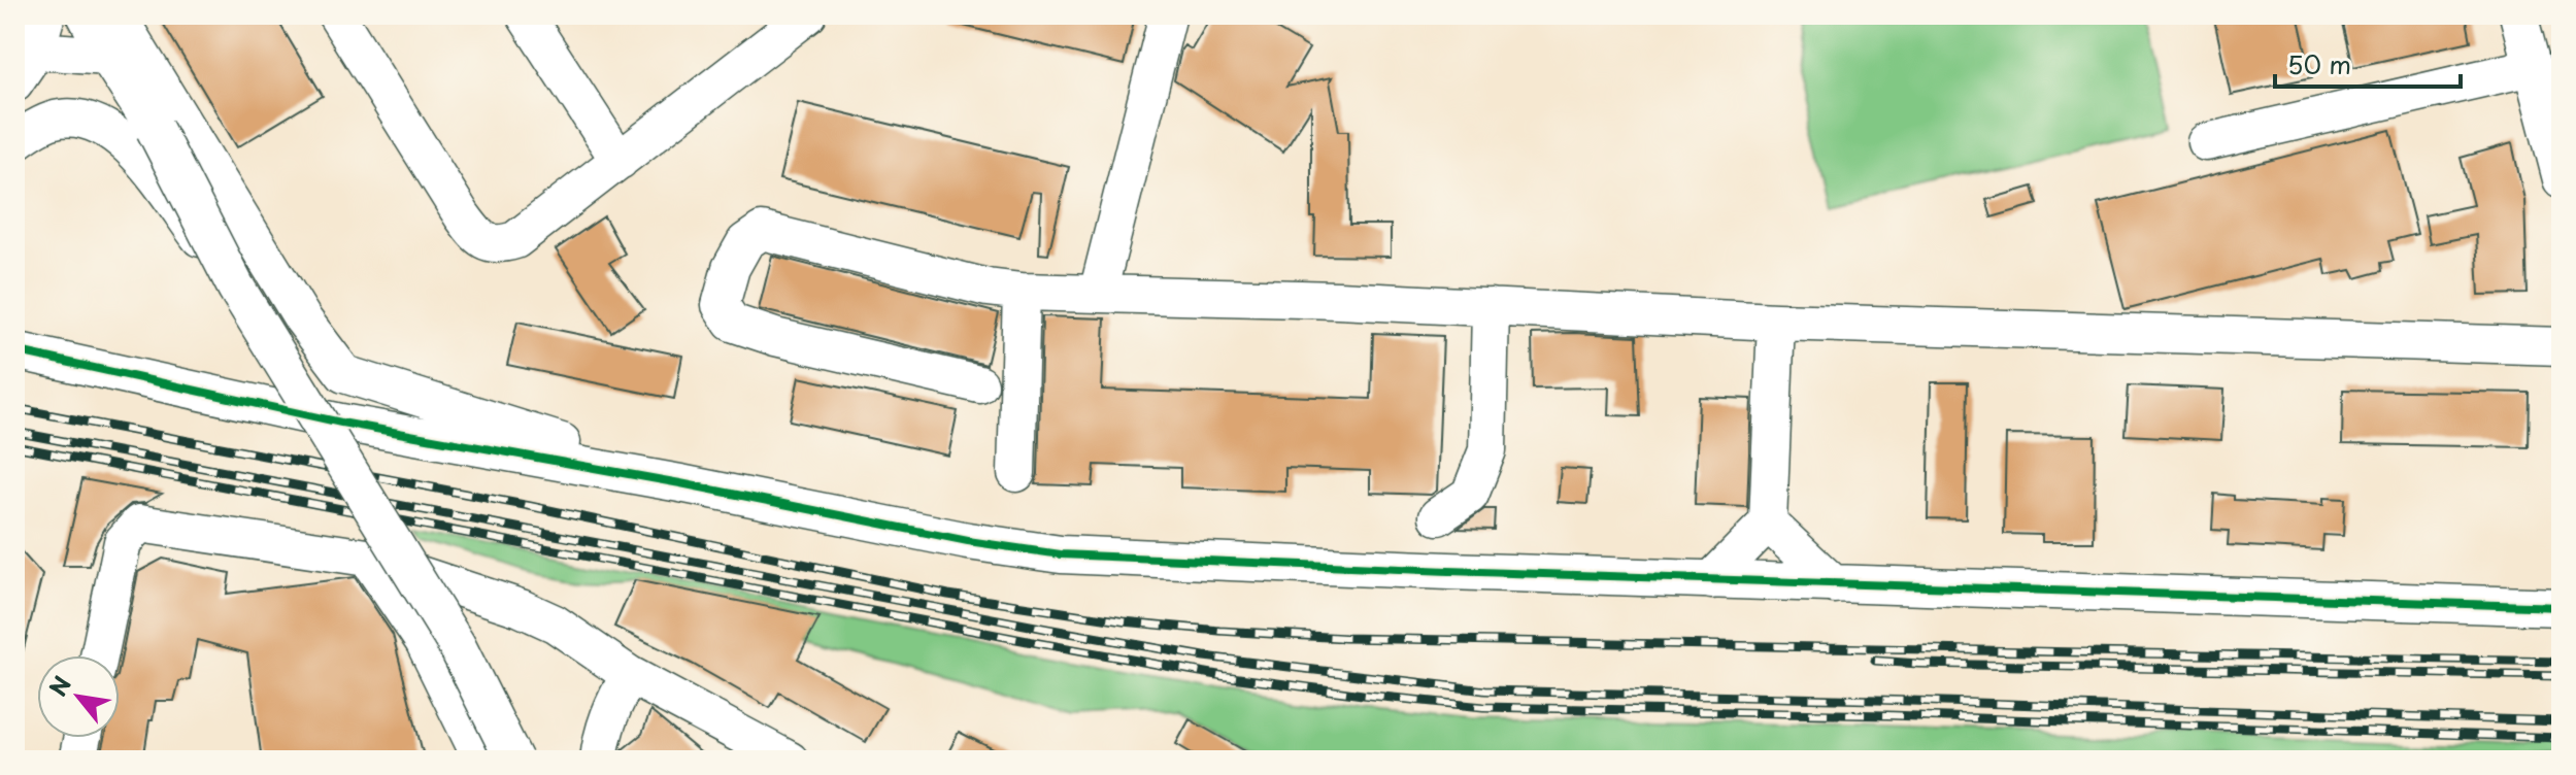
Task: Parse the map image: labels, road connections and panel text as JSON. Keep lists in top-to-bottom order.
{
  "scale_bar": "50 m",
  "north": "top left"
}
